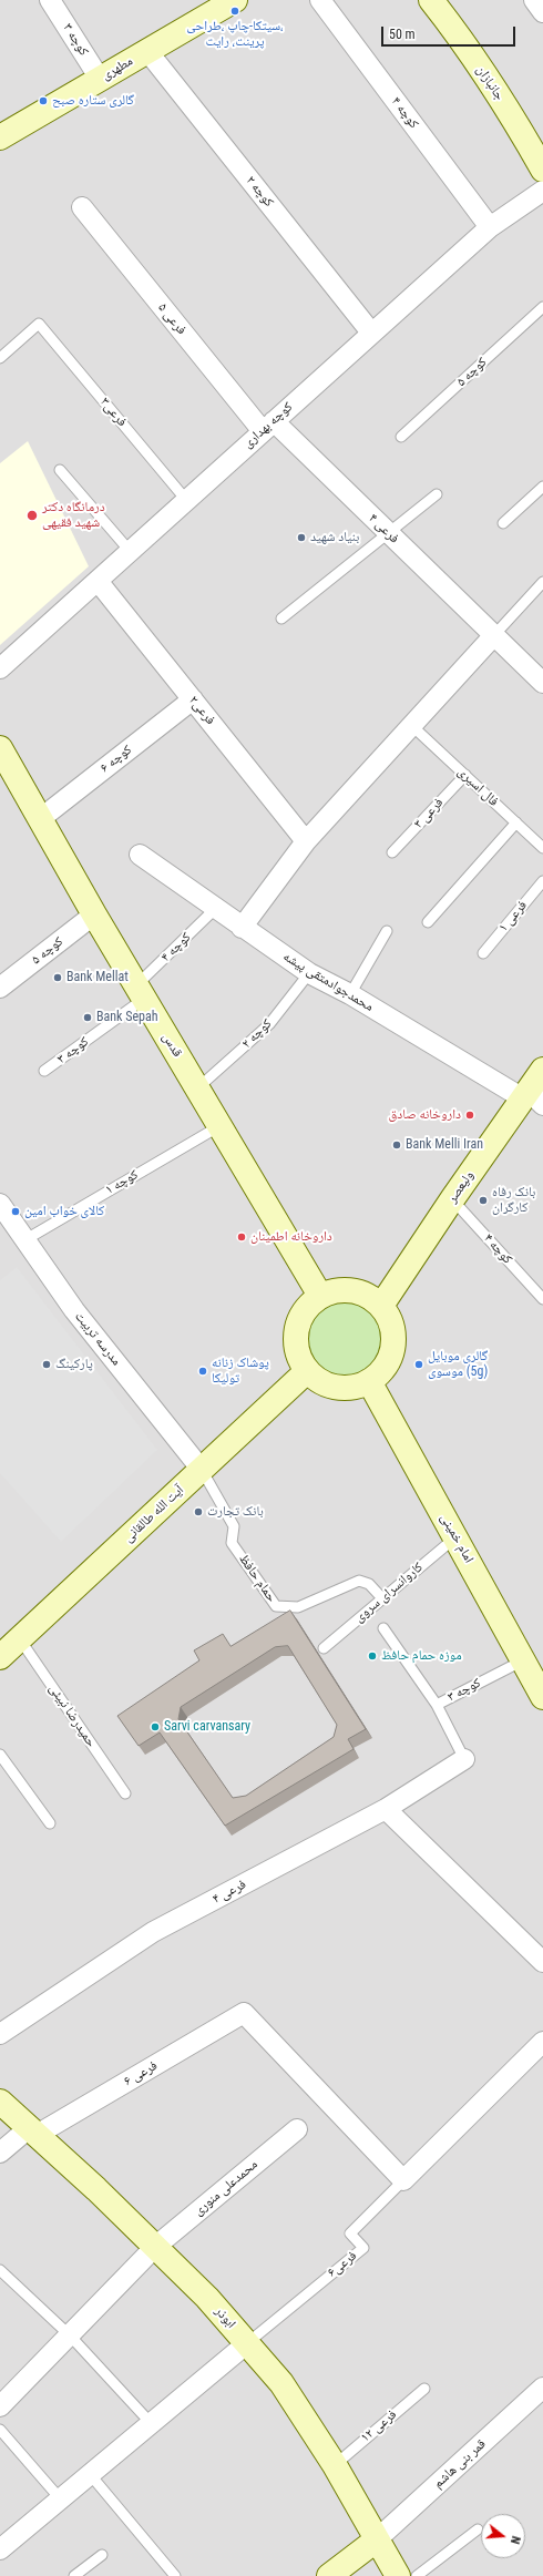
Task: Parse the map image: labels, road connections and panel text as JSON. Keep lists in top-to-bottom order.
{
  "streets": {
    "street": [
      "کوچه ۳",
      "مطهری",
      "جانبازان",
      "کوچه ۴",
      "کوچه ۲",
      "فرعی ۵",
      "کوچه ۵",
      "کوچه بهداری",
      "فرعی ۴",
      "فرعی۲",
      "کوچه ۶",
      "محمدجوادمتقی پیشه",
      "قدس",
      "ولیعصر",
      "مدرسه تربیت",
      "آیت الله طالقانی",
      "امام خمینی",
      "فرعی ۶",
      "محمدعلی منوری",
      "ابوذر",
      "قمر بنی هاشم"
    ],
    "lane": [
      "فرعی۳",
      "فال اسیری",
      "فرعی ۳",
      "فرعی ۱",
      "کوچه ۱",
      "حمام حافظ",
      "کاروانسرای سروی",
      "حمیدرضا نبیئی",
      "فرعی۶",
      "فرعی ۱۲"
    ]
  },
  "crossings": [
    ["کوچه ۳", "مطهری"],
    ["کوچه ۳", "کوچه ۴"],
    ["کوچه ۳", "فرعی ۴"],
    ["کوچه ۳", "قدس"],
    ["کوچه ۳", "امام خمینی"],
    ["مطهری", "کوچه ۲"],
    ["کوچه ۴", "کوچه بهداری"],
    ["کوچه ۴", "محمدجوادمتقی پیشه"],
    ["کوچه ۴", "قدس"],
    ["کوچه ۴", "ولیعصر"],
    ["کوچه ۲", "کوچه بهداری"],
    ["کوچه ۲", "محمدجوادمتقی پیشه"],
    ["کوچه ۲", "قدس"],
    ["فرعی ۵", "کوچه بهداری"],
    ["فرعی ۵", "فرعی ۴"],
    ["کوچه ۵", "قدس"],
    ["فرعی۳", "کوچه بهداری"],
    ["کوچه بهداری", "فرعی ۴"],
    ["کوچه بهداری", "فرعی۲"],
    ["فرعی۲", "کوچه ۶"],
    ["کوچه ۶", "قدس"],
    ["فال اسیری", "فرعی ۳"],
    ["محمدجوادمتقی پیشه", "ولیعصر"],
    ["قدس", "کوچه ۱"],
    ["قدس", "ولیعصر"],
    ["قدس", "آیت الله طالقانی"],
    ["قدس", "امام خمینی"],
    ["کوچه ۱", "مدرسه تربیت"],
    ["ولیعصر", "آیت الله طالقانی"],
    ["ولیعصر", "امام خمینی"],
    ["مدرسه تربیت", "آیت الله طالقانی"],
    ["مدرسه تربیت", "حمام حافظ"],
    ["آیت الله طالقانی", "امام خمینی"],
    ["آیت الله طالقانی", "حمام حافظ"],
    ["آیت الله طالقانی", "حمیدرضا نبیئی"],
    ["امام خمینی", "کاروانسرای سروی"],
    ["حمام حافظ", "کاروانسرای سروی"],
    ["فرعی ۶", "فرعی۶"],
    ["فرعی ۶", "ابوذر"],
    ["محمدعلی منوری", "ابوذر"],
    ["فرعی۶", "ابوذر"],
    ["ابوذر", "فرعی ۱۲"],
    ["ابوذر", "قمر بنی هاشم"]
  ],
  "places": [
    "سیتکا-چاپ ،طراحی، پرینت، رایت",
    "گالری ستاره صبح",
    "درمانگاه دکتر شهید فقیهی",
    "بنیاد شهید",
    "Bank Mellat",
    "Bank Sepah",
    "داروخانه صادق",
    "Bank Melli Iran",
    "بانک رفاه کارگران",
    "کالای خواب امین",
    "داروخانه اطمینان",
    "پارکینگ",
    "گالری موبایل موسوی (5g)",
    "پوشاک زنانه تولیکا",
    "بانک تجارت",
    "موزه حمام حافظ",
    "Sarvi carvansary"
  ],
  "scale_bar": "50 m",
  "north": "right"
}
